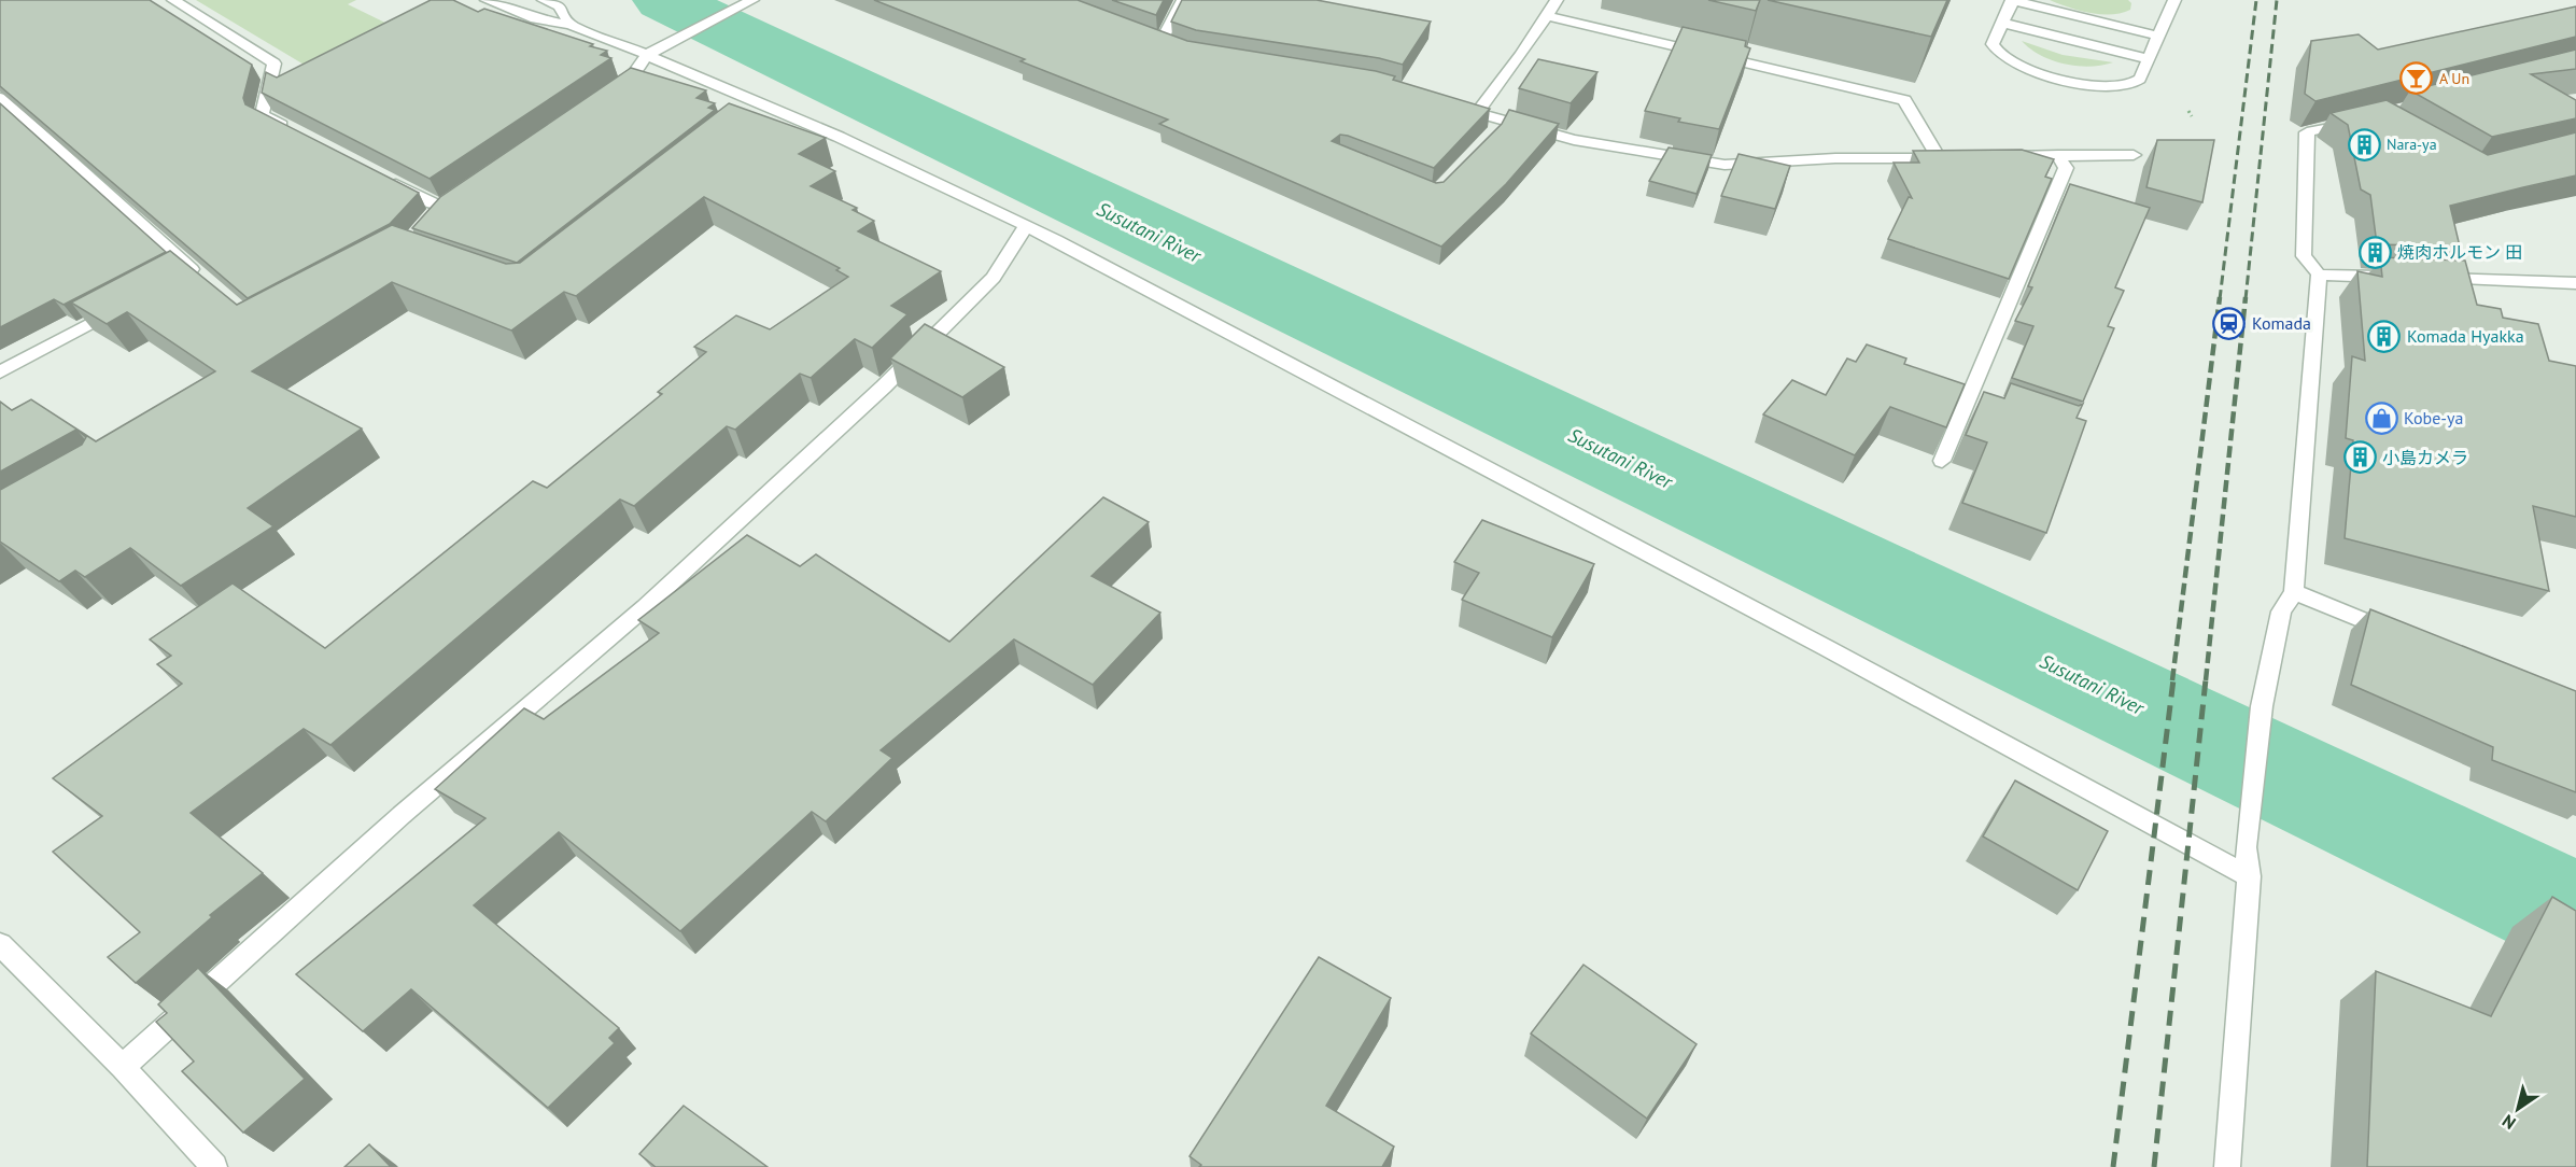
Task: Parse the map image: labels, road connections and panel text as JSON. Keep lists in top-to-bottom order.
{
  "water": ["Susutani River"],
  "places": {
    "bar": ["A Un"],
    "building": [
      "Nara-ya",
      "焼肉ホルモン 田",
      "Komada Hyakka",
      "小島カメラ"
    ],
    "station": ["Komada"],
    "shop": ["Kobe-ya"]
  },
  "north": "bottom left"
}
